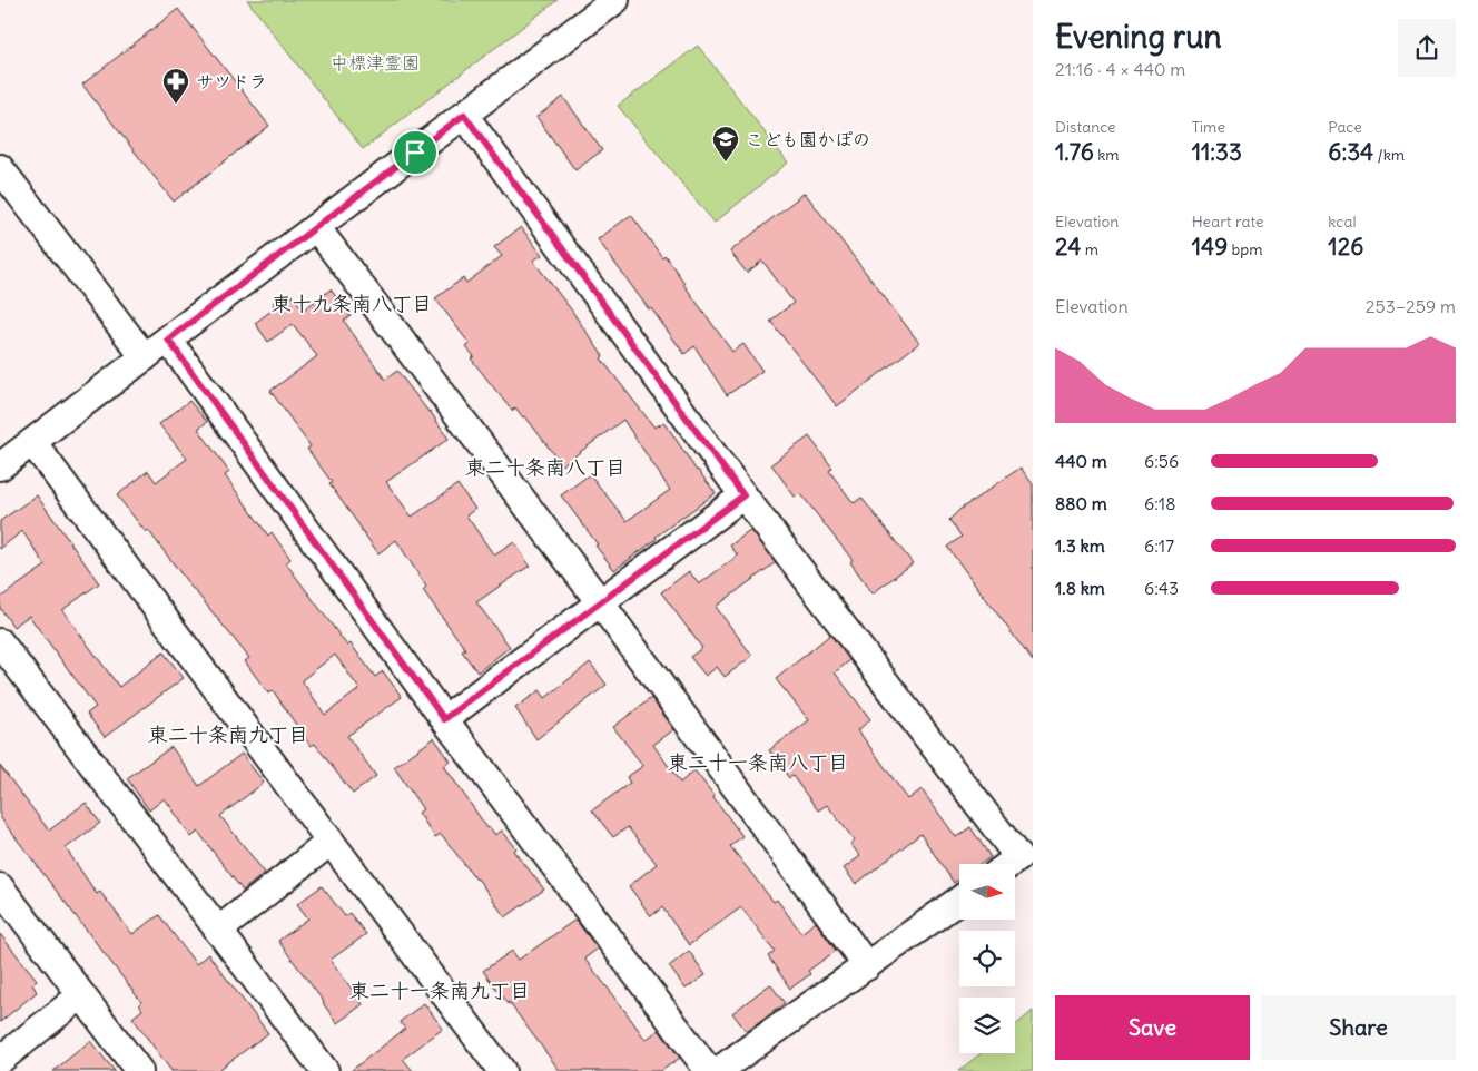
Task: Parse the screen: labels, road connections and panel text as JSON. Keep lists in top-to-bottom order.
{
  "districts": [
    "東十九条南八丁目",
    "東二十条南八丁目",
    "東二十条南九丁目",
    "東二十一条南八丁目",
    "東二十一条南九丁目"
  ],
  "parks": ["中標津霊園"],
  "places": {
    "pharmacy": ["サツドラ"],
    "school or university": ["こども園かぽの"]
  },
  "north": "right",
  "page": {
    "heading": ["Evening run", "21:16 · 4 × 440 m"],
    "stats": [
      ["Distance", "1.76 km"],
      ["Time", "11:33"],
      ["Pace", "6:34 /km"],
      ["Elevation", "24 m"],
      ["Heart rate", "149 bpm"],
      ["kcal", "126"]
    ],
    "chart": ["Elevation", "253–259 m"],
    "list": [
      {
        "name": "440 m",
        "note": "6:56"
      },
      {
        "name": "880 m",
        "note": "6:18"
      },
      {
        "name": "1.3 km",
        "note": "6:17"
      },
      {
        "name": "1.8 km",
        "note": "6:43"
      }
    ],
    "buttons": ["Save", "Share"]
  }
}
